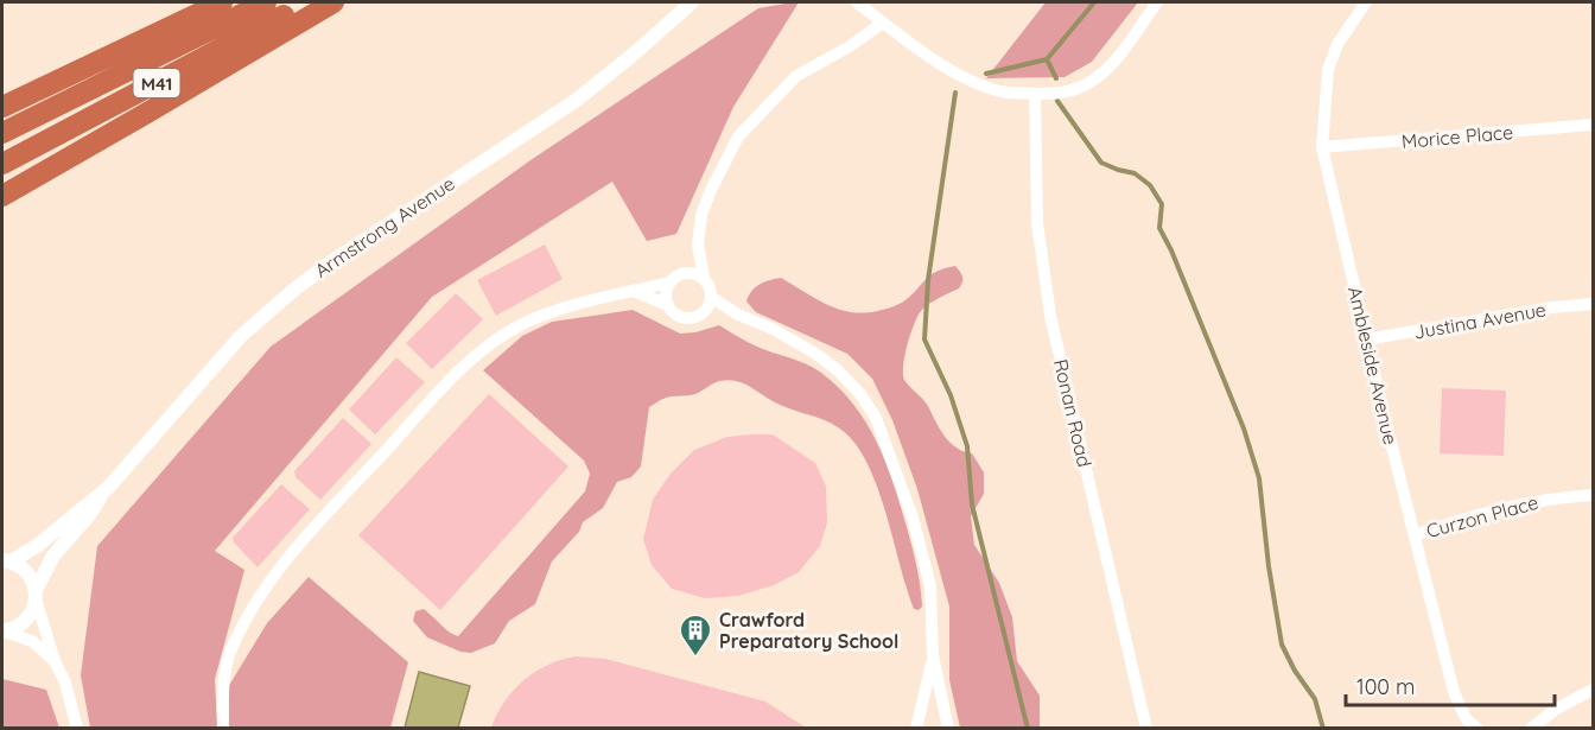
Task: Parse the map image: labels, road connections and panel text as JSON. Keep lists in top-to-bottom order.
{
  "streets": {
    "highway": ["M41"],
    "street": [
      "Morice Place",
      "Armstrong Avenue",
      "Justina Avenue",
      "Ambleside Avenue",
      "Ronan Road",
      "Curzon Place"
    ]
  },
  "crossings": [
    ["Morice Place", "Ambleside Avenue"],
    ["Justina Avenue", "Ambleside Avenue"],
    ["Ambleside Avenue", "Curzon Place"]
  ],
  "places": {
    "building": ["Crawford Preparatory School"]
  },
  "scale_bar": "100 m"
}
